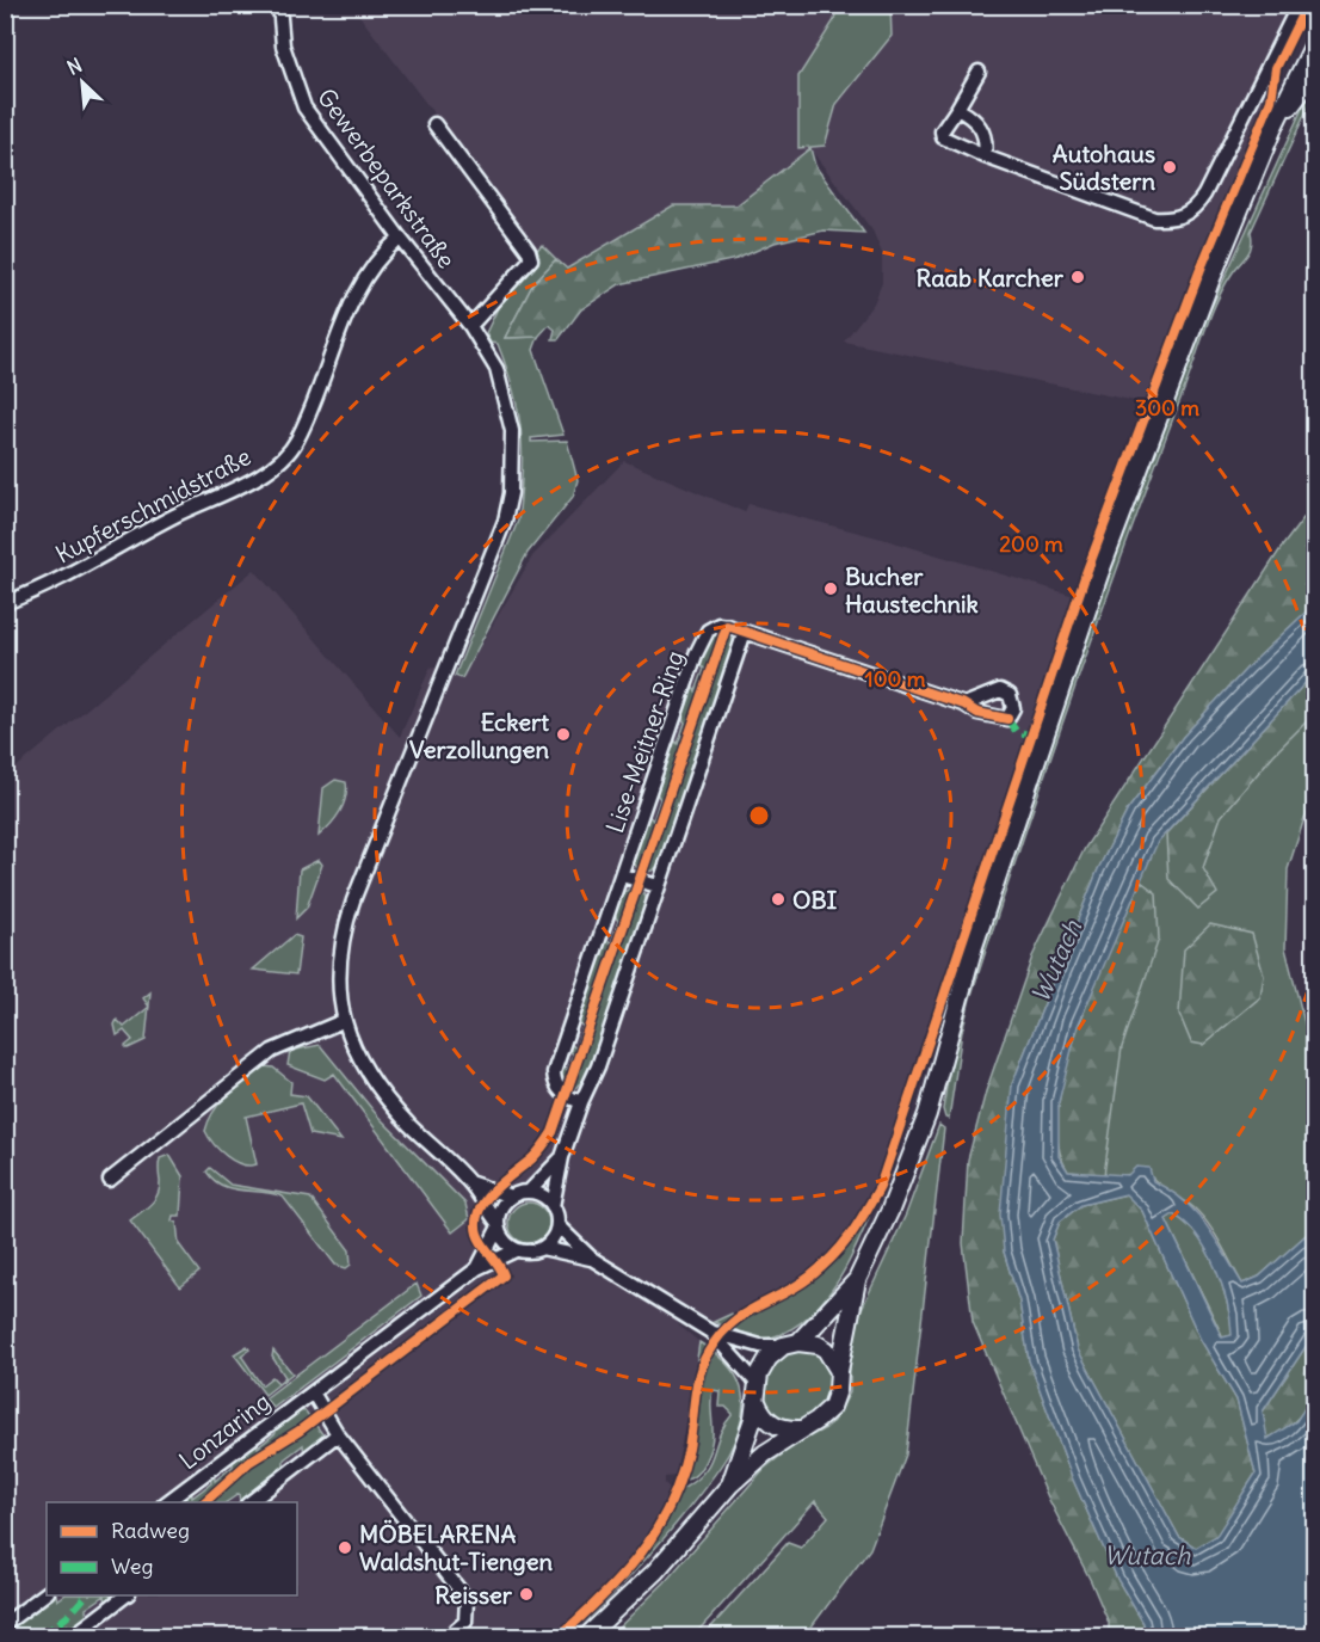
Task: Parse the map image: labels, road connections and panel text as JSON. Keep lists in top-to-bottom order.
{
  "streets": {
    "street": [
      "Gewerbeparkstraße",
      "Kupferschmidstraße",
      "Lise-Meitner-Ring",
      "Lonzaring"
    ]
  },
  "crossings": [
    ["Gewerbeparkstraße", "Kupferschmidstraße"]
  ],
  "water": ["Wutach"],
  "places": [
    "Autohaus Südstern",
    "Raab Karcher",
    "Bucher Haustechnik",
    "Eckert Verzollungen",
    "OBI",
    "MÖBELARENA Waldshut-Tiengen",
    "Reisser"
  ],
  "legend": ["Radweg", "Weg"],
  "north": "top left",
  "rings": ["300 m", "200 m", "100 m"]
}
